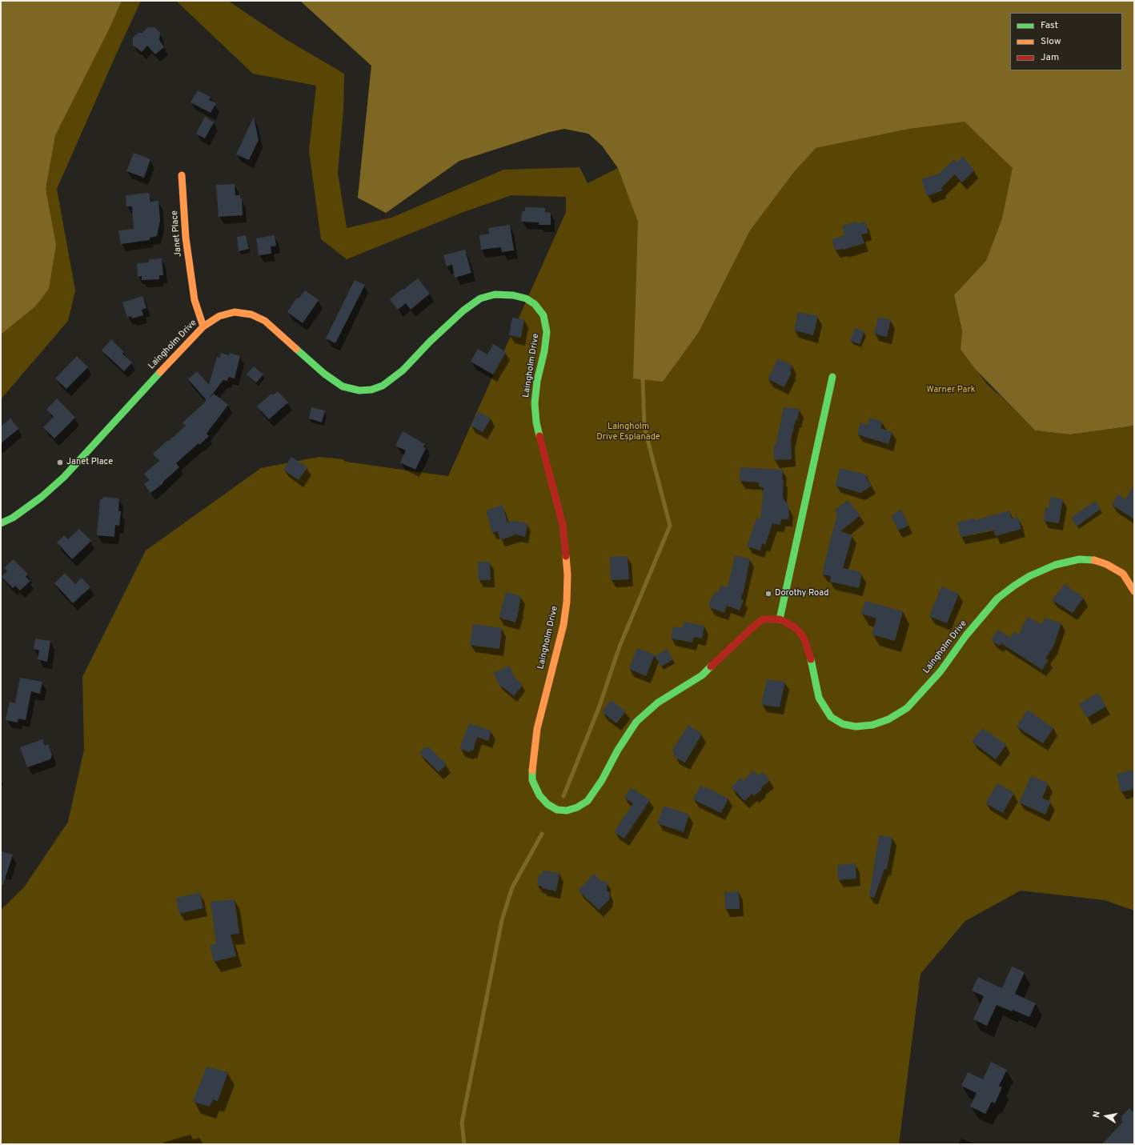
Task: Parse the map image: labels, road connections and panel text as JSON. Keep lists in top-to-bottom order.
{
  "streets": {
    "street": ["Janet Place", "Laingholm Drive"]
  },
  "crossings": [
    ["Janet Place", "Laingholm Drive"]
  ],
  "parks": ["Warner Park", "Laingholm Drive Esplanade"],
  "places": ["Janet Place", "Dorothy Road"],
  "legend": ["Fast", "Slow", "Jam"],
  "north": "left"
}
